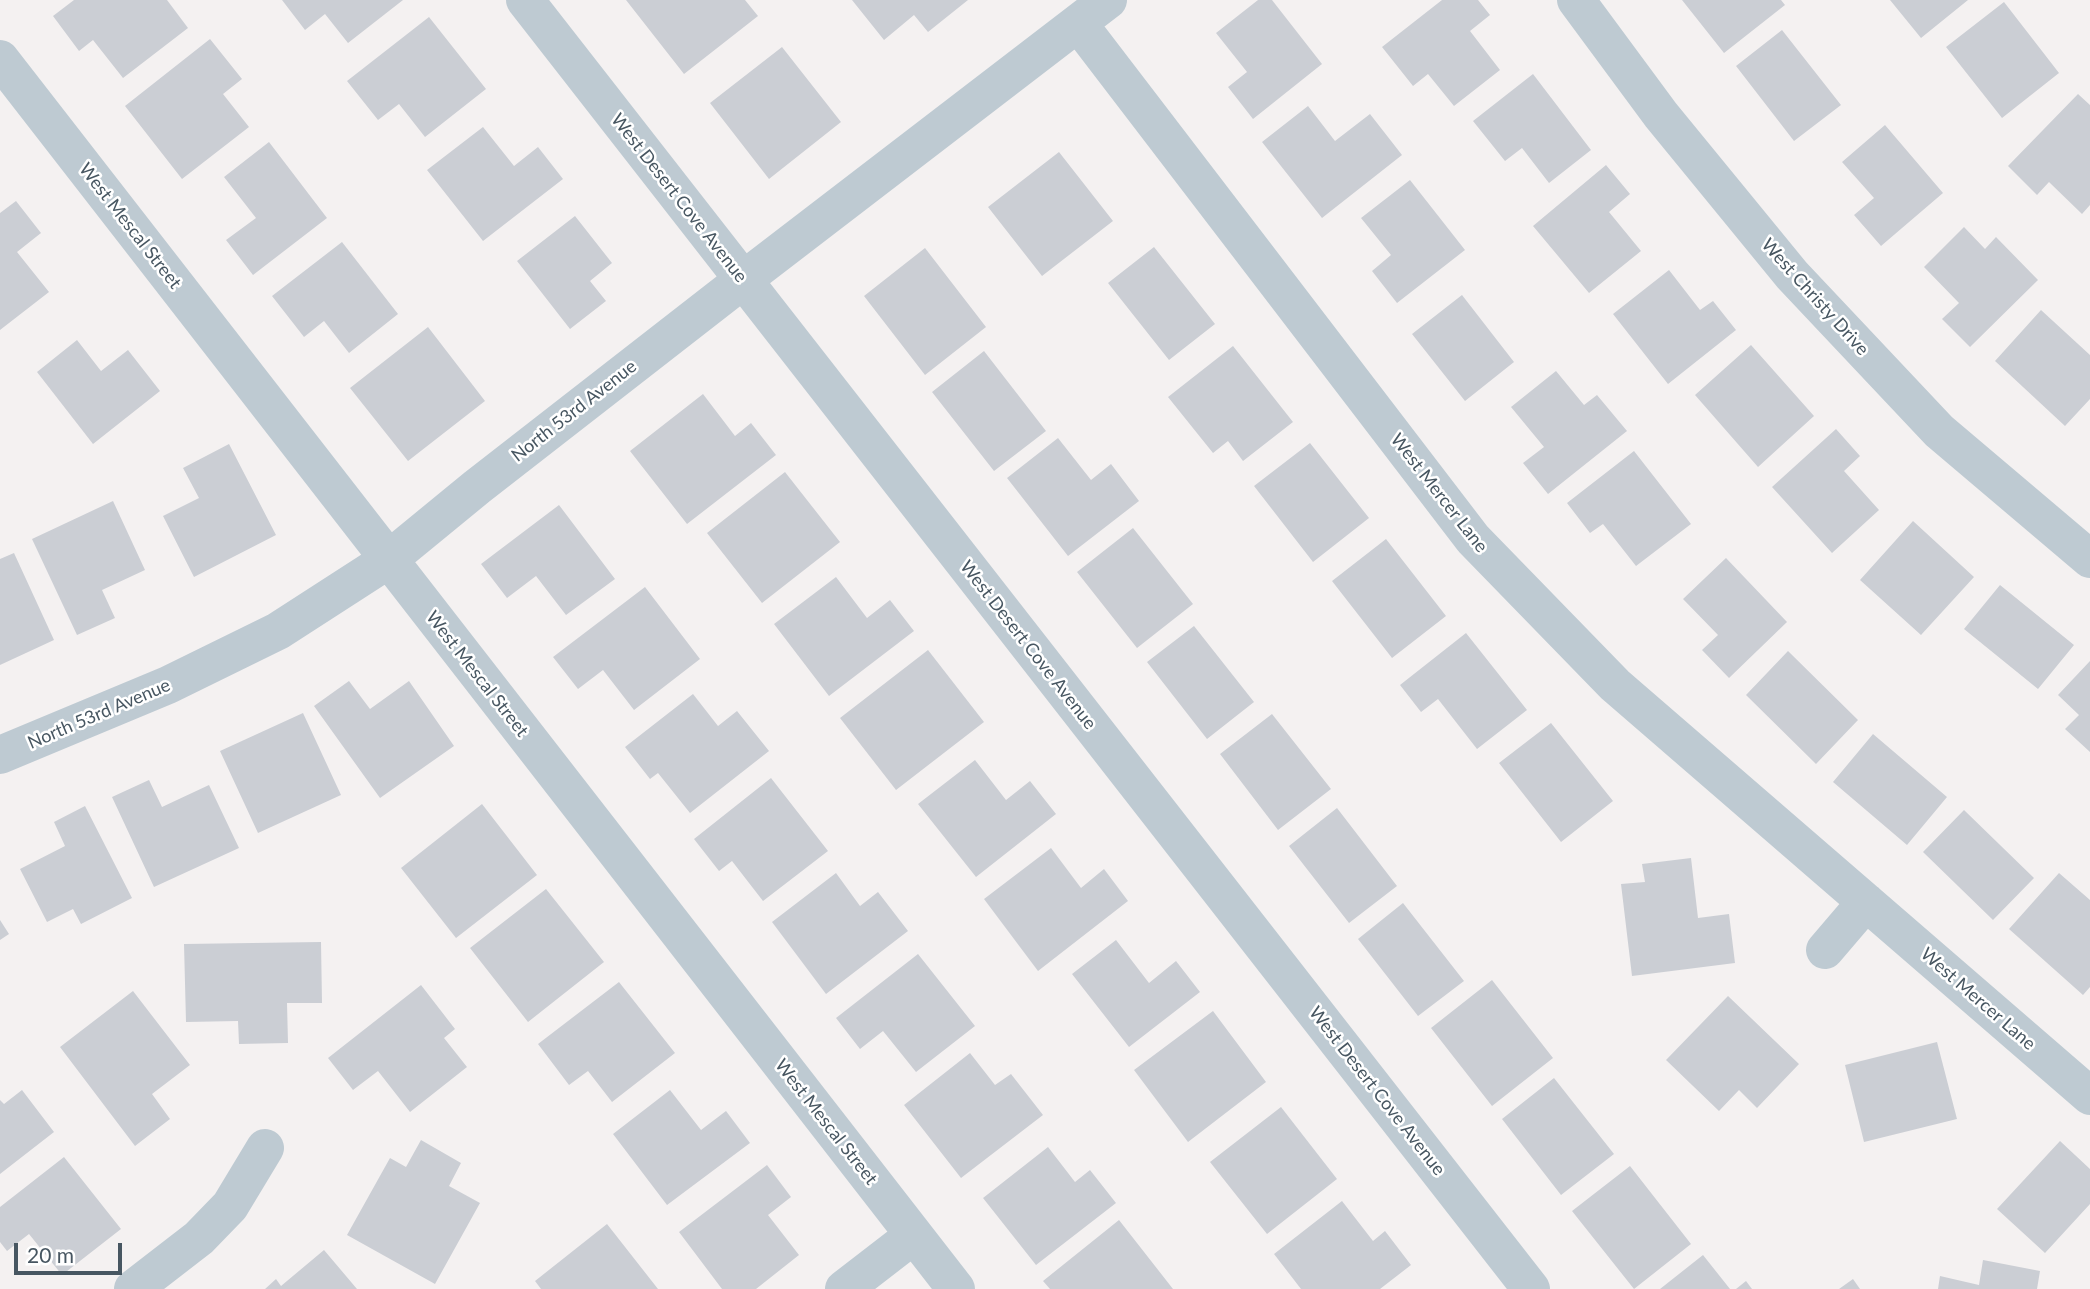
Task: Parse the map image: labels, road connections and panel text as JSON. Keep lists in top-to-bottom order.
{
  "streets": {
    "street": [
      "West Desert Cove Avenue",
      "West Mescal Street",
      "West Christy Drive",
      "North 53rd Avenue",
      "West Mercer Lane"
    ]
  },
  "crossings": [
    ["West Desert Cove Avenue", "North 53rd Avenue"],
    ["West Mescal Street", "North 53rd Avenue"],
    ["North 53rd Avenue", "West Mercer Lane"]
  ],
  "scale_bar": "20 m"
}
